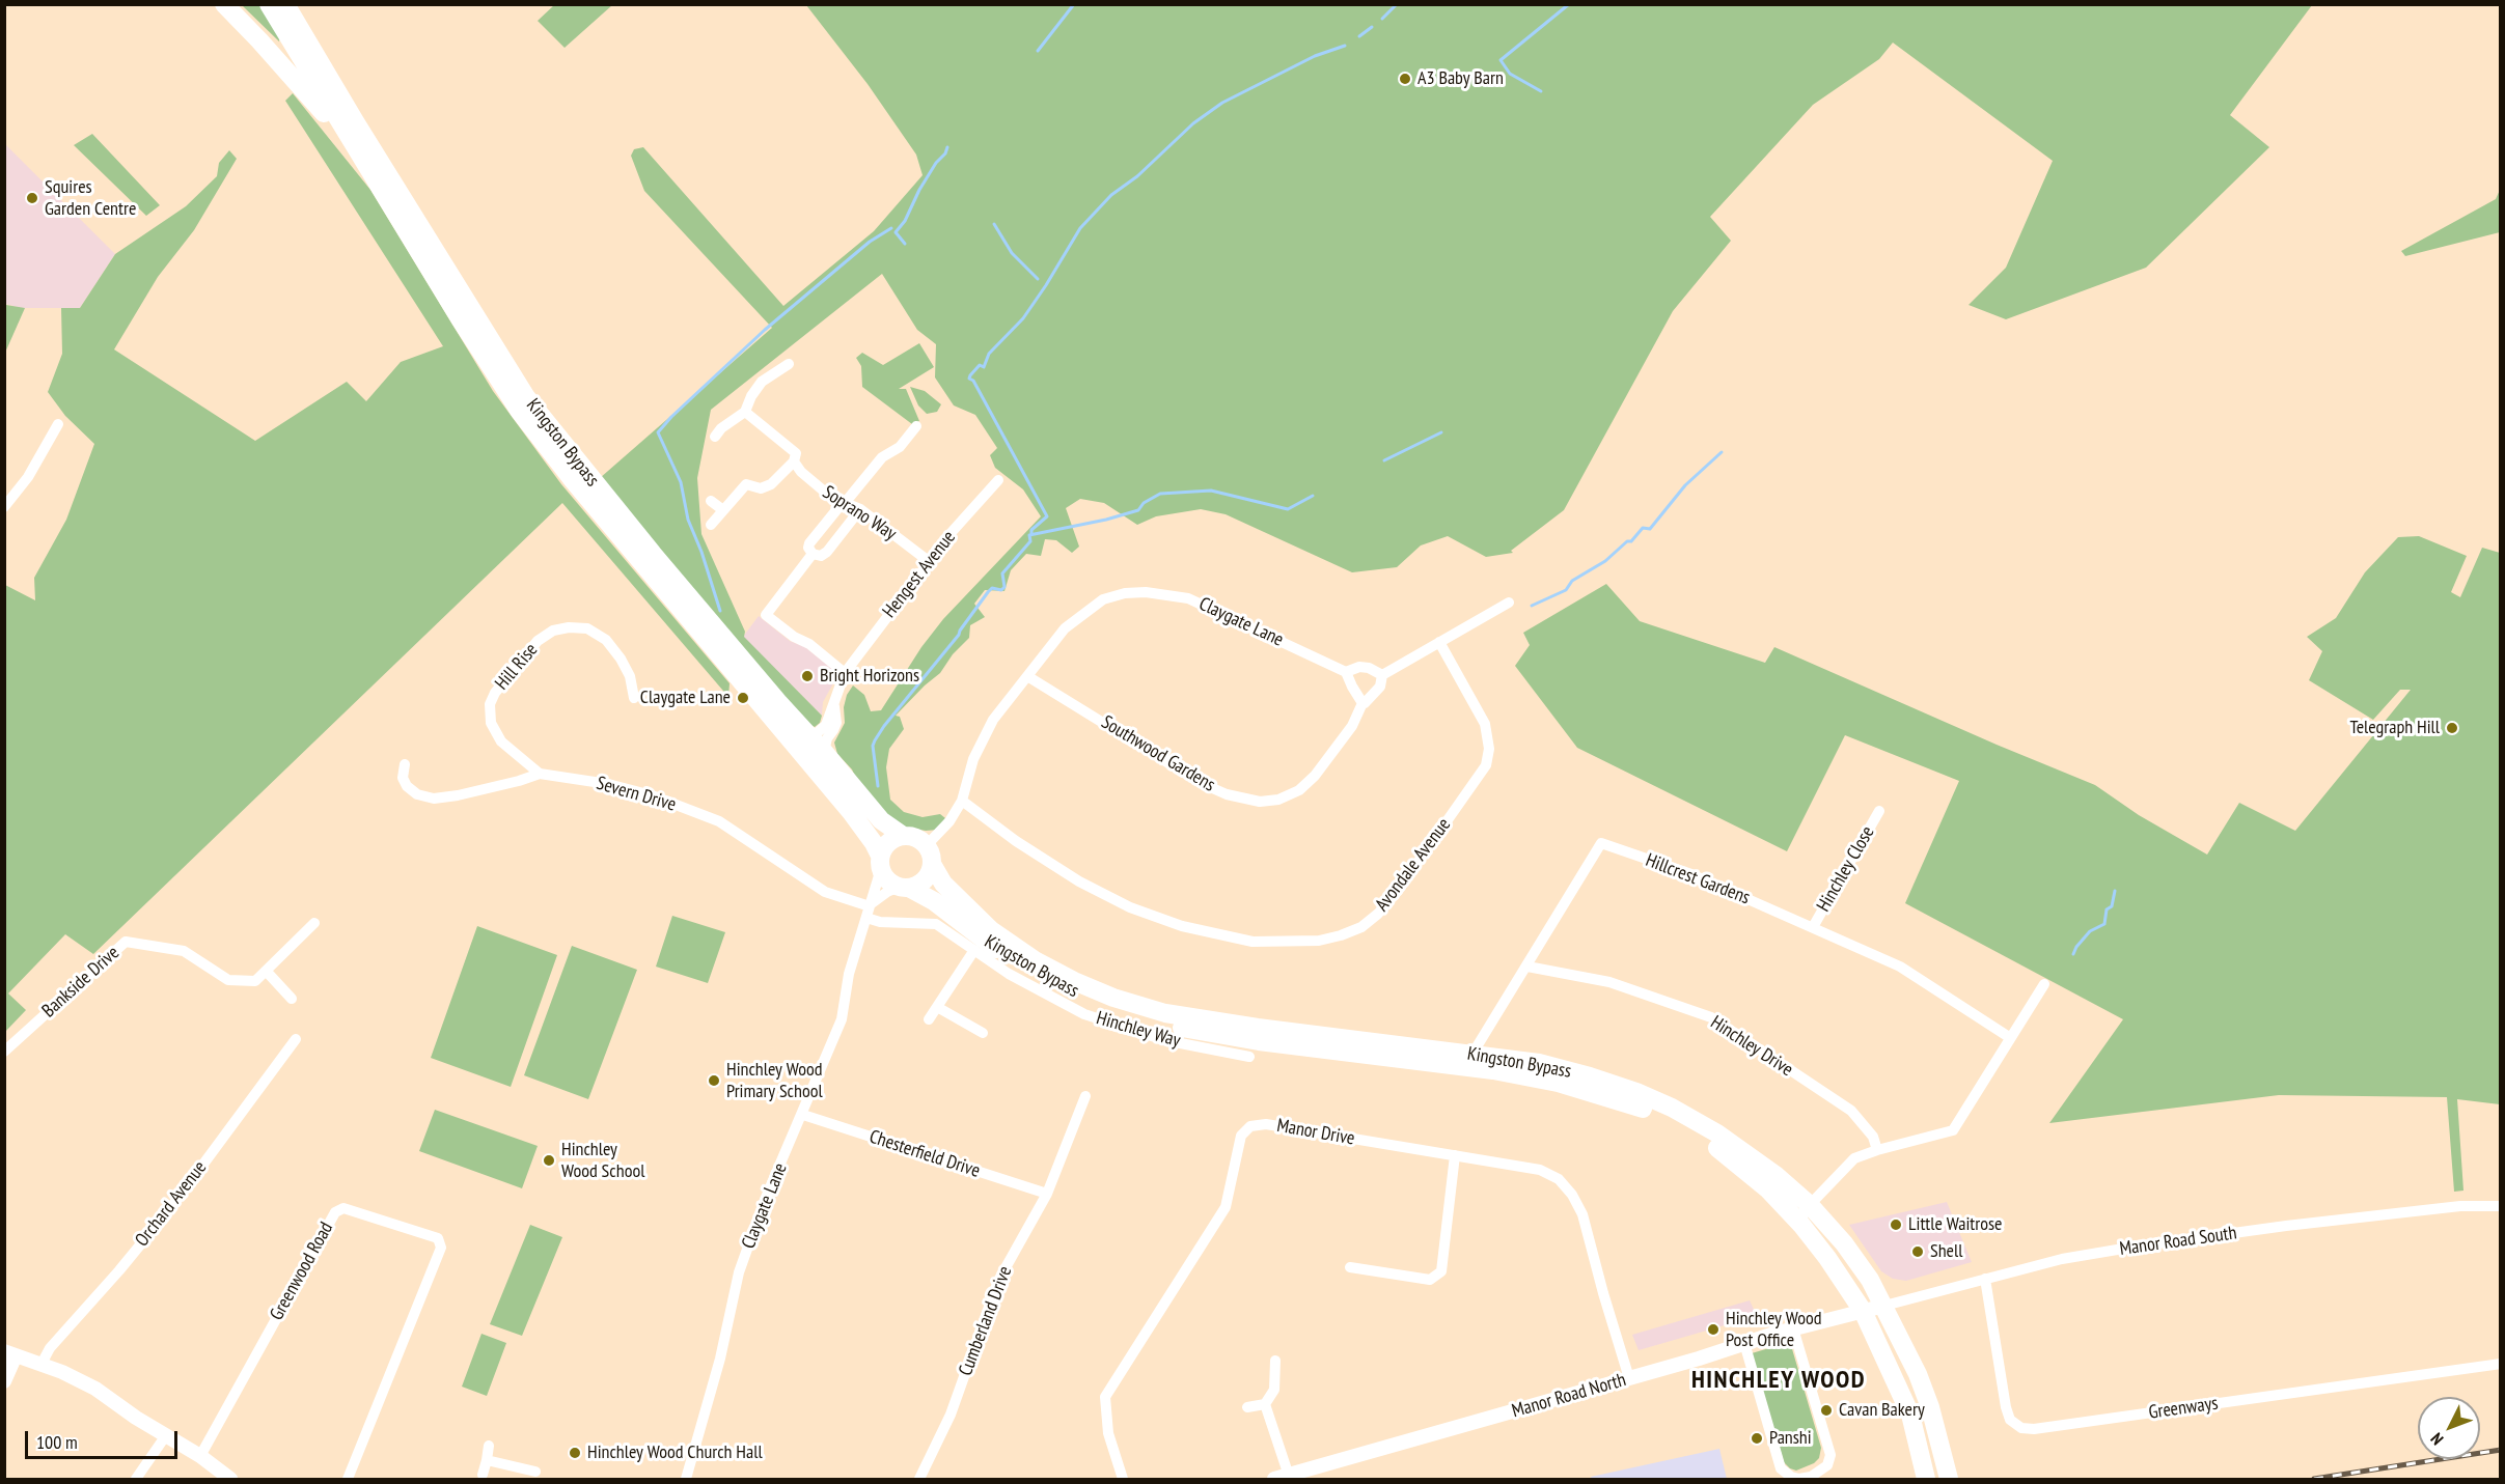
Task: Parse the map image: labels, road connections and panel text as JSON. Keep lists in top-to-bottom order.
{
  "streets": {
    "highway": ["Kingston Bypass"],
    "street": [
      "Soprano Way",
      "Hengest Avenue",
      "Claygate Lane",
      "Hill Rise",
      "Southwood Gardens",
      "Severn Drive",
      "Avondale Avenue",
      "Hinchley Close",
      "Hillcrest Gardens",
      "Bankside Drive",
      "Hinchley Way",
      "Hinchley Drive",
      "Manor Drive",
      "Chesterfield Drive",
      "Orchard Avenue",
      "Manor Road South",
      "Greenwood Road",
      "Cumberland Drive",
      "Manor Road North",
      "Greenways"
    ]
  },
  "crossings": [
    ["Kingston Bypass", "Hengest Avenue"],
    ["Kingston Bypass", "Claygate Lane"],
    ["Kingston Bypass", "Hillcrest Gardens"],
    ["Kingston Bypass", "Manor Road South"],
    ["Kingston Bypass", "Manor Road North"],
    ["Soprano Way", "Hengest Avenue"],
    ["Claygate Lane", "Southwood Gardens"],
    ["Claygate Lane", "Severn Drive"],
    ["Claygate Lane", "Avondale Avenue"],
    ["Claygate Lane", "Hinchley Way"],
    ["Claygate Lane", "Chesterfield Drive"],
    ["Hill Rise", "Severn Drive"],
    ["Severn Drive", "Hinchley Way"],
    ["Hinchley Close", "Hillcrest Gardens"],
    ["Hillcrest Gardens", "Hinchley Drive"],
    ["Manor Drive", "Manor Road North"],
    ["Chesterfield Drive", "Cumberland Drive"],
    ["Manor Road South", "Manor Road North"],
    ["Manor Road South", "Greenways"]
  ],
  "districts": ["HINCHLEY WOOD"],
  "places": [
    "A3 Baby Barn",
    "Squires Garden Centre",
    "Bright Horizons",
    "Claygate Lane",
    "Telegraph Hill",
    "Hinchley Wood Primary School",
    "Hinchley Wood School",
    "Little Waitrose",
    "Shell",
    "Hinchley Wood Post Office",
    "Cavan Bakery",
    "Panshi",
    "Hinchley Wood Church Hall"
  ],
  "scale_bar": "100 m",
  "north": "bottom left"
}
